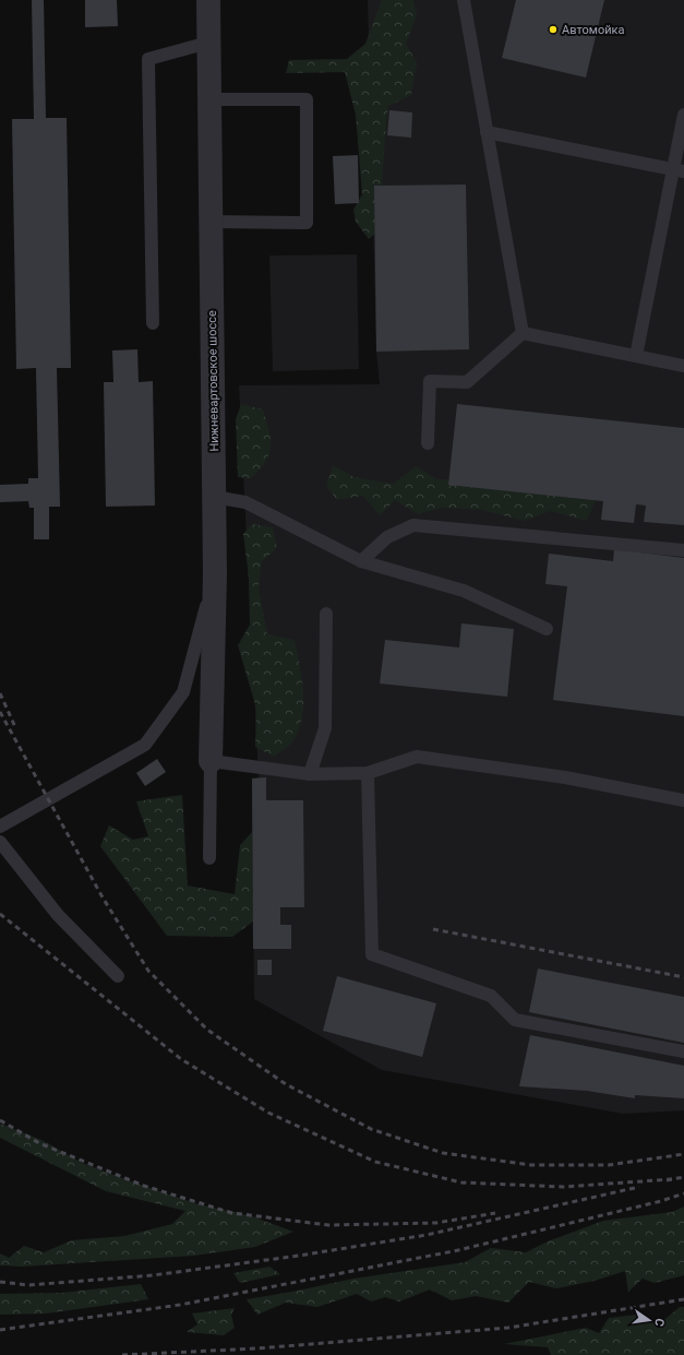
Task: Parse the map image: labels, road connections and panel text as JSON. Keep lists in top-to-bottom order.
{
  "streets": {
    "street": ["Нижневартовское шоссе"]
  },
  "places": ["Автомойка"],
  "north": "right"
}
